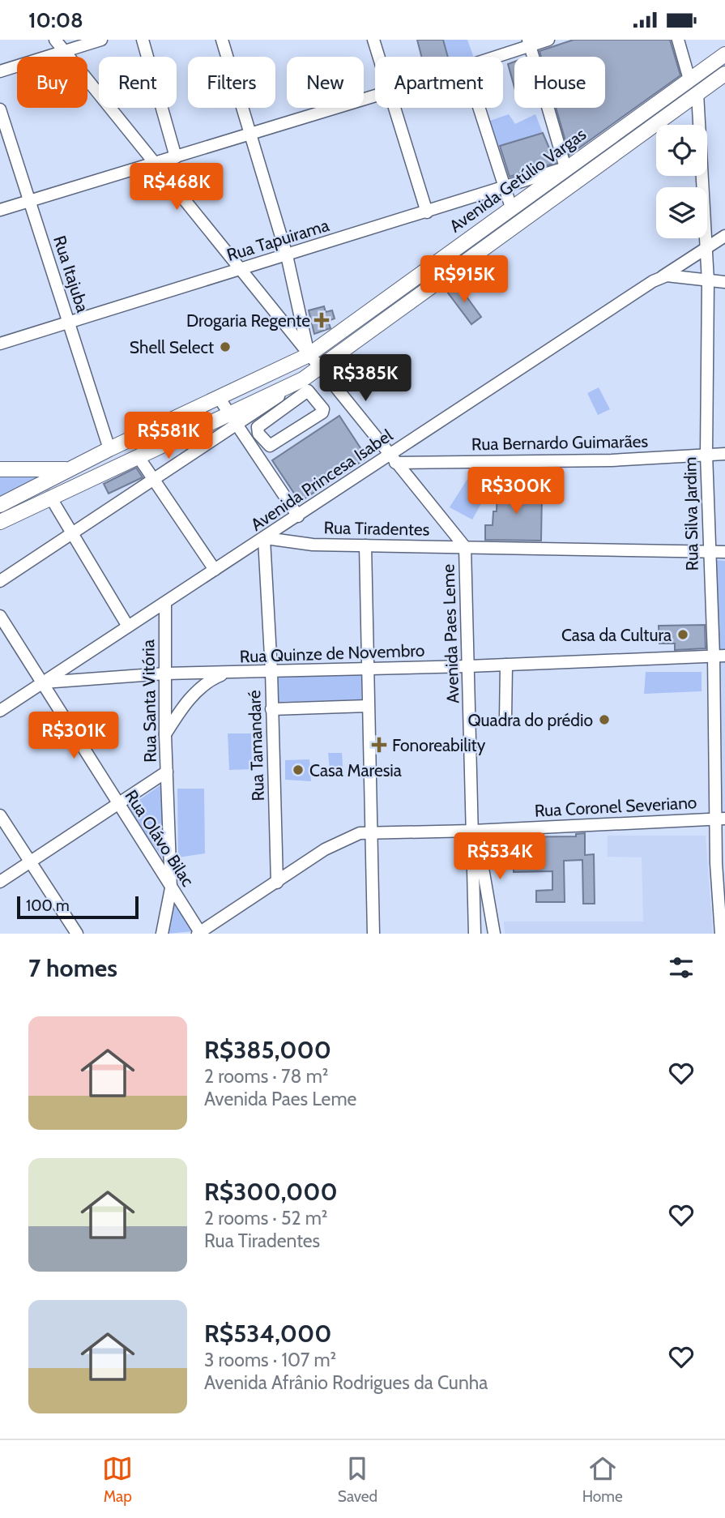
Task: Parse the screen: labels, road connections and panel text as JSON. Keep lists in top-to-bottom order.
{
  "streets": {
    "main road": ["Avenida Getúlio Vargas"],
    "street": [
      "Rua Tapuirama",
      "Rua Itajuba",
      "Rua Bernardo Guimarães",
      "Avenida Princesa Isabel",
      "Rua Silva Jardim",
      "Rua Tiradentes",
      "Avenida Paes Leme",
      "Rua Quinze de Novembro",
      "Rua Santa Vitória",
      "Rua Tamandaré",
      "Rua Coronel Severiano",
      "Rua Olávo Bilac"
    ]
  },
  "crossings": [
    ["Avenida Getúlio Vargas", "Rua Tapuirama"],
    ["Avenida Getúlio Vargas", "Rua Itajuba"],
    ["Avenida Getúlio Vargas", "Rua Silva Jardim"],
    ["Avenida Getúlio Vargas", "Avenida Paes Leme"],
    ["Rua Tapuirama", "Rua Itajuba"],
    ["Rua Tapuirama", "Avenida Paes Leme"],
    ["Rua Bernardo Guimarães", "Avenida Princesa Isabel"],
    ["Rua Bernardo Guimarães", "Rua Silva Jardim"],
    ["Rua Bernardo Guimarães", "Avenida Paes Leme"],
    ["Avenida Princesa Isabel", "Rua Silva Jardim"],
    ["Avenida Princesa Isabel", "Rua Tiradentes"],
    ["Avenida Princesa Isabel", "Avenida Paes Leme"],
    ["Avenida Princesa Isabel", "Rua Quinze de Novembro"],
    ["Avenida Princesa Isabel", "Rua Santa Vitória"],
    ["Avenida Princesa Isabel", "Rua Tamandaré"],
    ["Avenida Princesa Isabel", "Rua Olávo Bilac"],
    ["Rua Silva Jardim", "Rua Tiradentes"],
    ["Rua Silva Jardim", "Rua Quinze de Novembro"],
    ["Rua Silva Jardim", "Rua Coronel Severiano"],
    ["Rua Tiradentes", "Avenida Paes Leme"],
    ["Rua Tiradentes", "Rua Tamandaré"],
    ["Avenida Paes Leme", "Rua Quinze de Novembro"],
    ["Avenida Paes Leme", "Rua Coronel Severiano"],
    ["Rua Quinze de Novembro", "Rua Santa Vitória"],
    ["Rua Quinze de Novembro", "Rua Tamandaré"],
    ["Rua Quinze de Novembro", "Rua Olávo Bilac"],
    ["Rua Santa Vitória", "Rua Olávo Bilac"],
    ["Rua Tamandaré", "Rua Coronel Severiano"],
    ["Rua Coronel Severiano", "Rua Olávo Bilac"]
  ],
  "places": {
    "health": ["Drogaria Regente", "Fonoreability"],
    "other": [
      "Shell Select",
      "Casa da Cultura",
      "Quadra do prédio",
      "Casa Maresia"
    ]
  },
  "scale_bar": "100 m",
  "page": {
    "status": "10:08",
    "chip": [
      "Buy",
      "Rent",
      "Filters",
      "New",
      "Apartment",
      "House"
    ],
    "price": [
      "R$468K",
      "R$915K",
      "R$385K",
      "R$581K",
      "R$300K",
      "R$301K",
      "R$534K"
    ],
    "scale": "100 m",
    "heading": "7 homes",
    "list": [
      {
        "name": "R$385,000",
        "note": "2 rooms · 78 m² · Avenida Paes Leme"
      },
      {
        "name": "R$300,000",
        "note": "2 rooms · 52 m² · Rua Tiradentes"
      },
      {
        "name": "R$534,000",
        "note": "3 rooms · 107 m² · Avenida Afrânio Rodrigues da Cunha"
      }
    ],
    "tabs": ["Map", "Saved", "Home"]
  }
}
